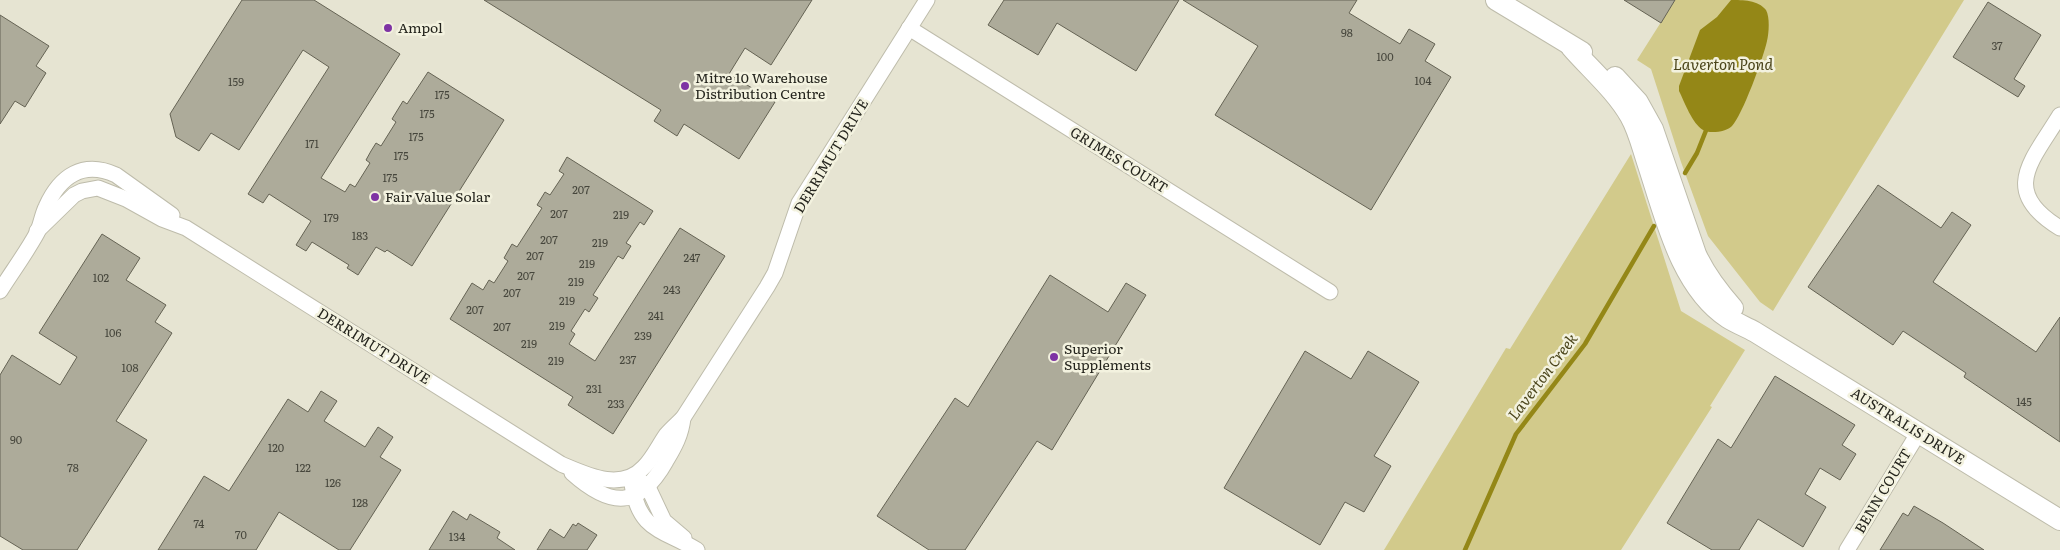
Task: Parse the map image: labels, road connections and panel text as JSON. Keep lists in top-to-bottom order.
{
  "streets": {
    "street": [
      "DERRIMUT DRIVE",
      "GRIMES COURT",
      "AUSTRALIS DRIVE",
      "BENN COURT"
    ]
  },
  "crossings": [
    ["DERRIMUT DRIVE", "GRIMES COURT"],
    ["AUSTRALIS DRIVE", "BENN COURT"]
  ],
  "water": ["Laverton Pond", "Laverton Creek"],
  "places": [
    "Ampol",
    "Mitre 10 Warehouse Distribution Centre",
    "Fair Value Solar",
    "Superior Supplements"
  ],
  "house_numbers": [
    "98",
    "37",
    "100",
    "104",
    "159",
    "175",
    "175",
    "175",
    "171",
    "175",
    "175",
    "207",
    "207",
    "219",
    "179",
    "183",
    "207",
    "219",
    "207",
    "247",
    "219",
    "207",
    "102",
    "219",
    "243",
    "207",
    "219",
    "207",
    "241",
    "219",
    "207",
    "106",
    "239",
    "219",
    "237",
    "219",
    "108",
    "231",
    "145",
    "233",
    "90",
    "120",
    "78",
    "122",
    "126",
    "128",
    "74",
    "70",
    "134"
  ]
}
